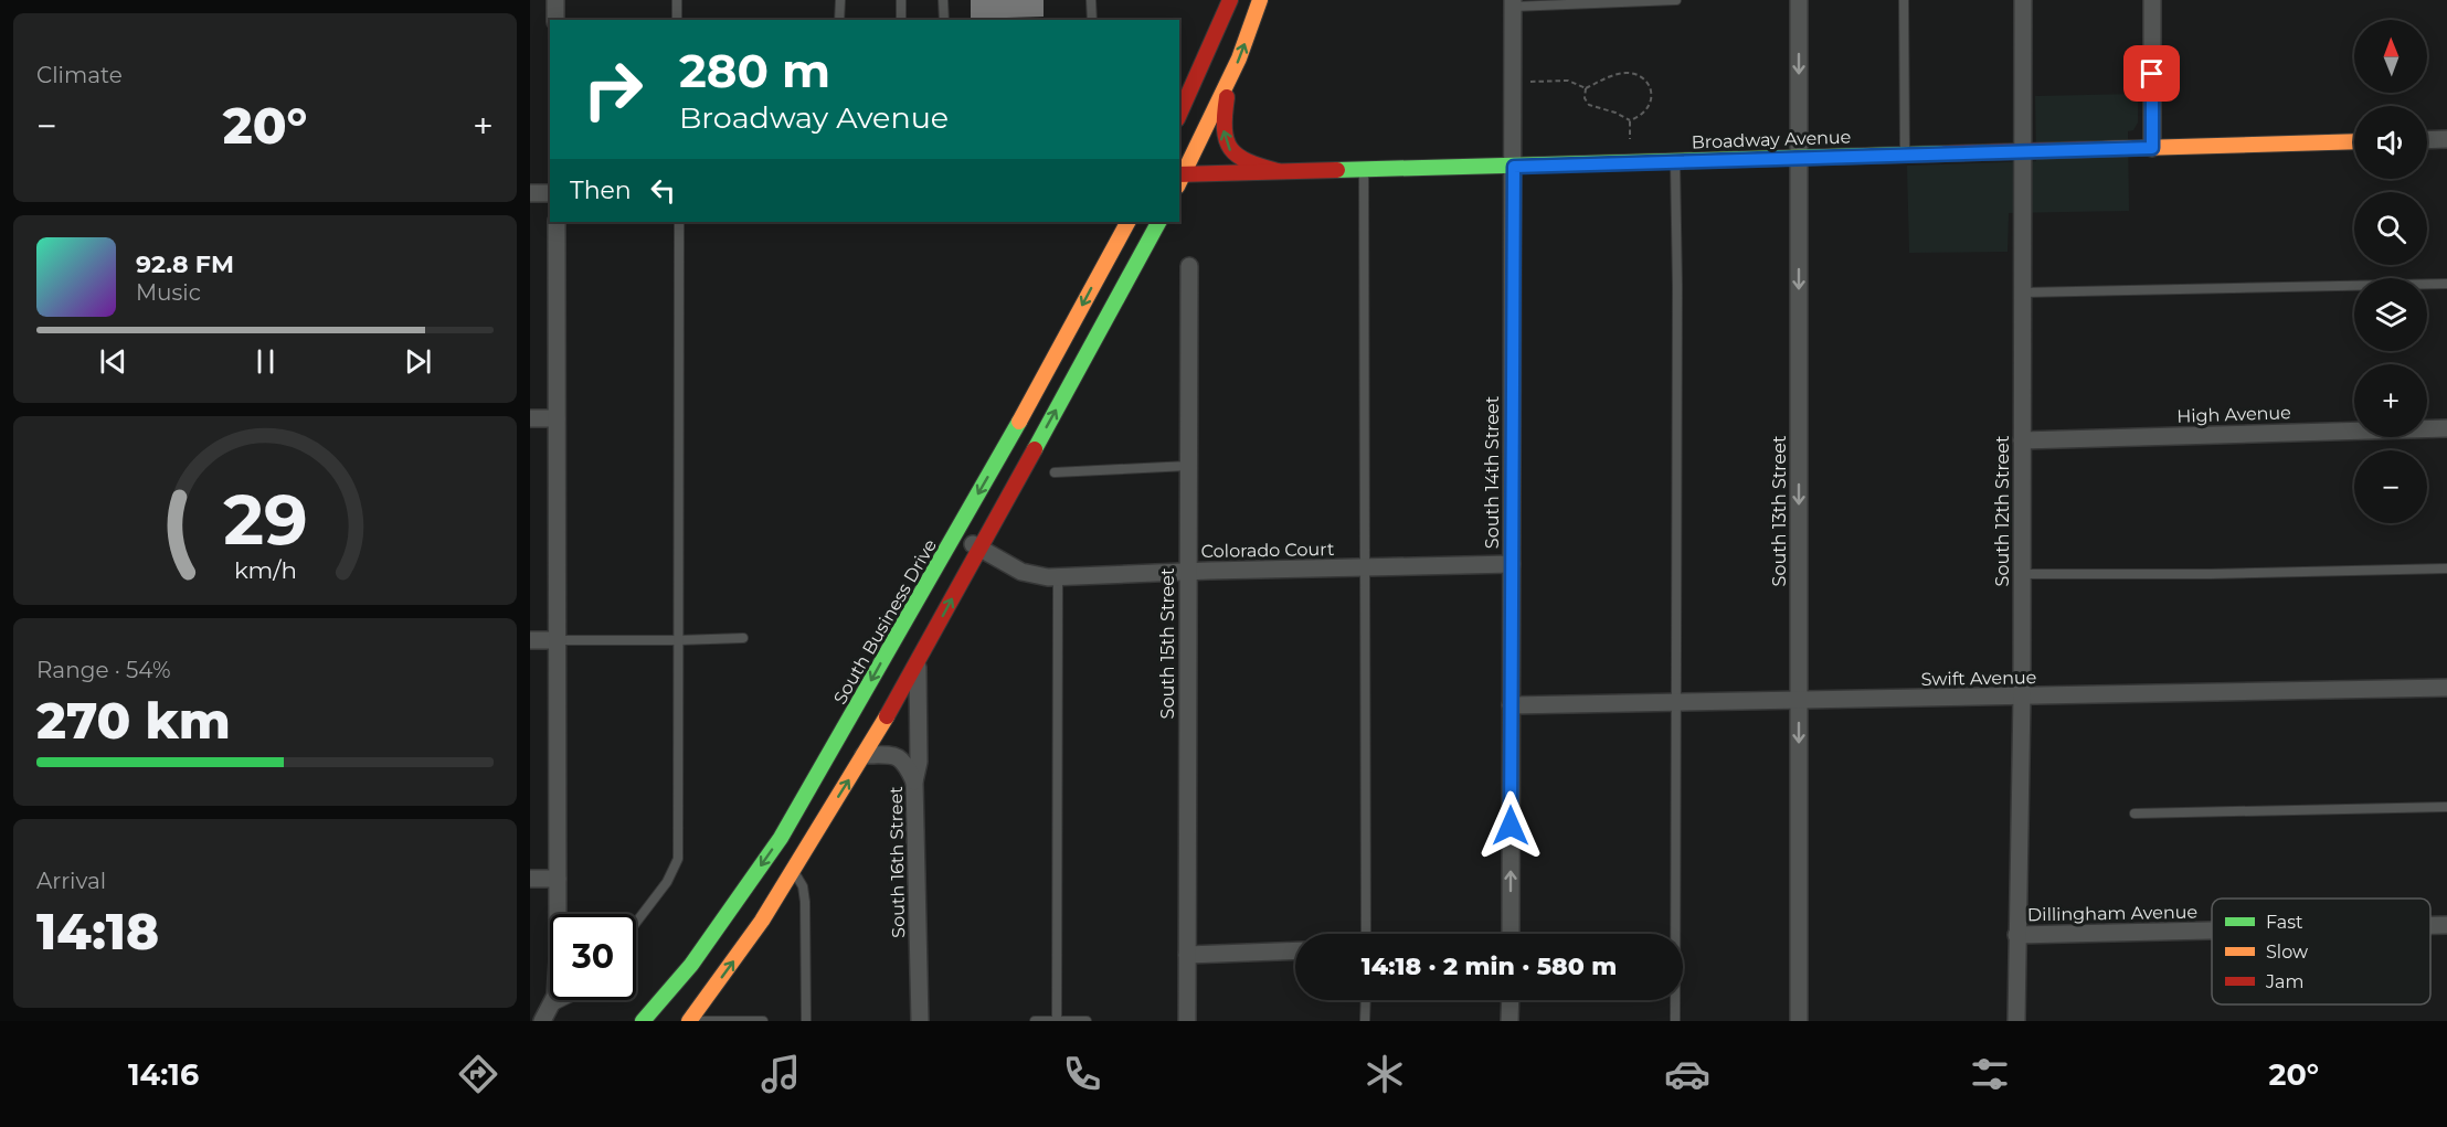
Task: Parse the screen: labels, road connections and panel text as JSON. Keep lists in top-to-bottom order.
{
  "streets": {
    "main road": ["Broadway Avenue", "South Business Drive"],
    "street": [
      "High Avenue",
      "South 14th Street",
      "South 13th Street",
      "South 12th Street",
      "Colorado Court",
      "South 15th Street",
      "Swift Avenue",
      "South 16th Street",
      "Dillingham Avenue"
    ]
  },
  "crossings": [
    ["Broadway Avenue", "South 14th Street"],
    ["Broadway Avenue", "South 13th Street"],
    ["Broadway Avenue", "South 12th Street"],
    ["High Avenue", "South 12th Street"],
    ["South 14th Street", "Colorado Court"],
    ["South 14th Street", "Swift Avenue"],
    ["South 13th Street", "Swift Avenue"],
    ["South 12th Street", "Swift Avenue"],
    ["South 12th Street", "Dillingham Avenue"],
    ["Colorado Court", "South Business Drive"],
    ["Colorado Court", "South 15th Street"]
  ],
  "one_way": ["South 13th Street"],
  "legend": ["Fast", "Slow", "Jam"],
  "north": "top",
  "page": {
    "tile": [
      "Climate",
      ["Range · 54%", "270 km"],
      ["Arrival", "14:18"]
    ],
    "map_buttons": ["+", "−"],
    "turn": ["280 m", "Broadway Avenue"],
    "heat": ["−", "20°", "+"],
    "then": "Then",
    "song": ["92.8 FM", "Music"],
    "limit": "30",
    "trip": "14:18 · 2 min · 580 m",
    "tabs": ["14:16", "20°"],
    "gauge": ["29", "km/h"]
  }
}
